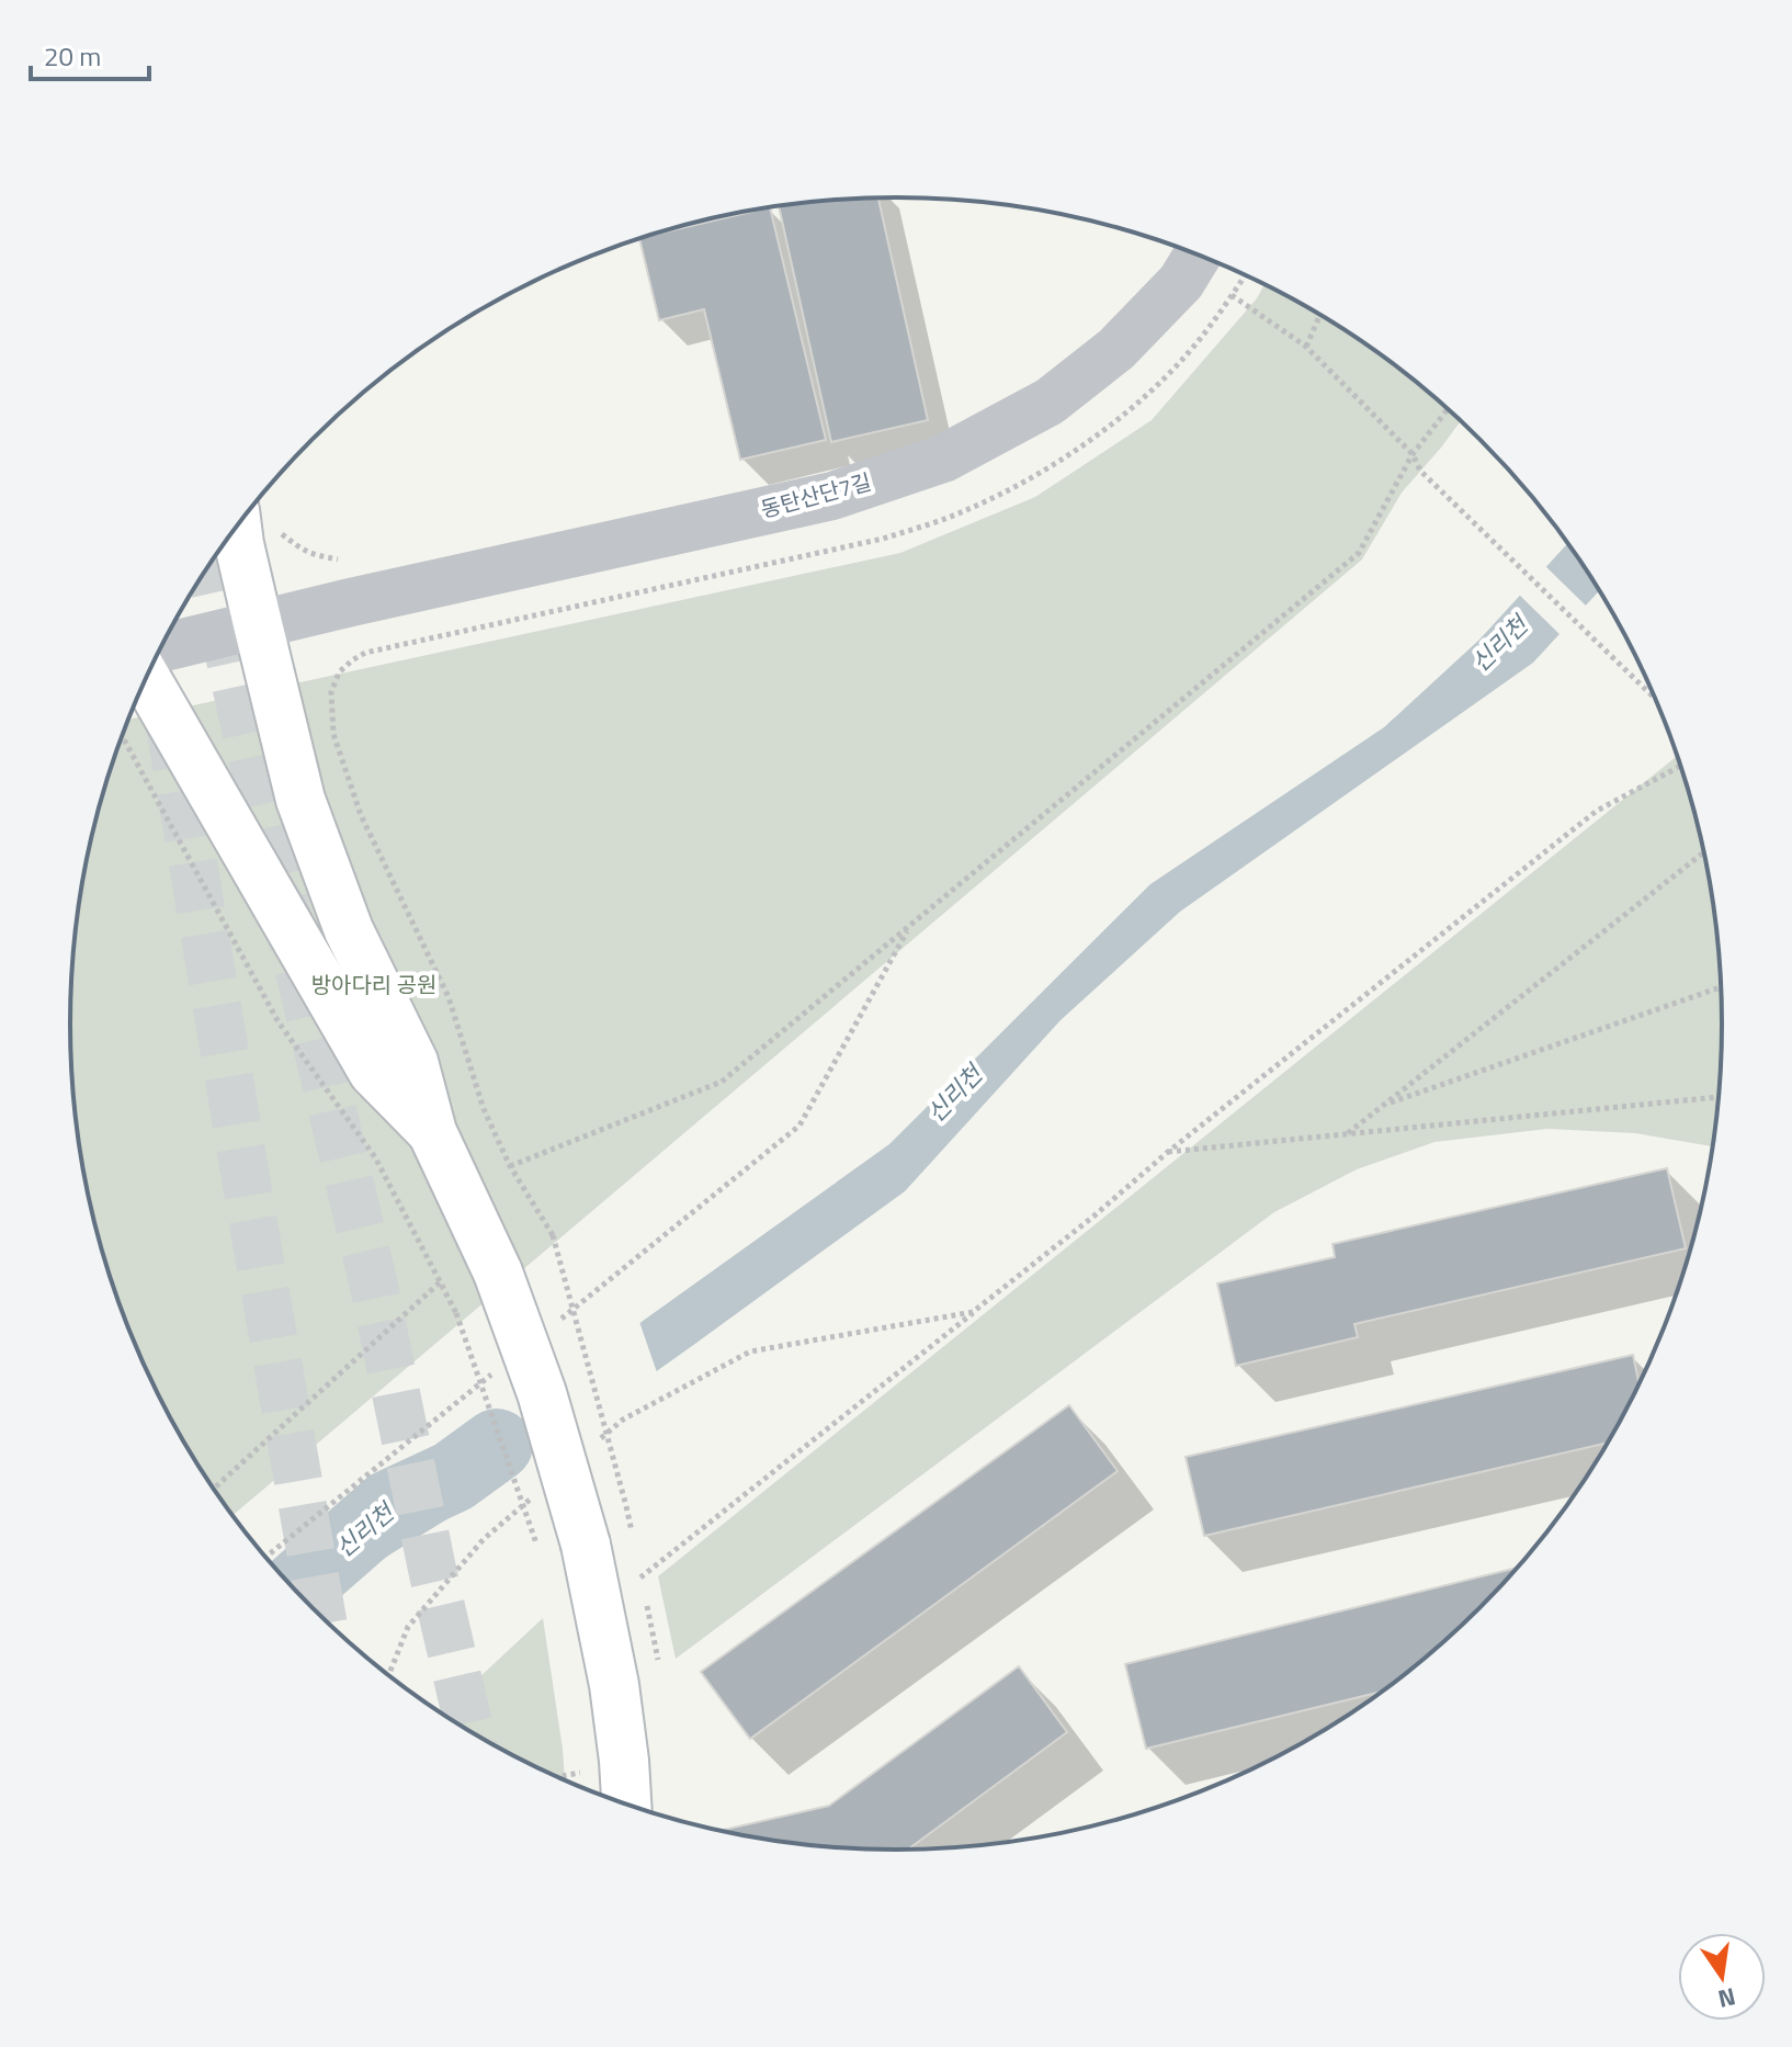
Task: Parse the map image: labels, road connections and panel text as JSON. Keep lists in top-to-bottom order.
{
  "streets": {
    "street": ["동탄산단7길"]
  },
  "water": ["신리천"],
  "parks": ["방아다리 공원"],
  "scale_bar": "20 m",
  "north": "bottom"
}
